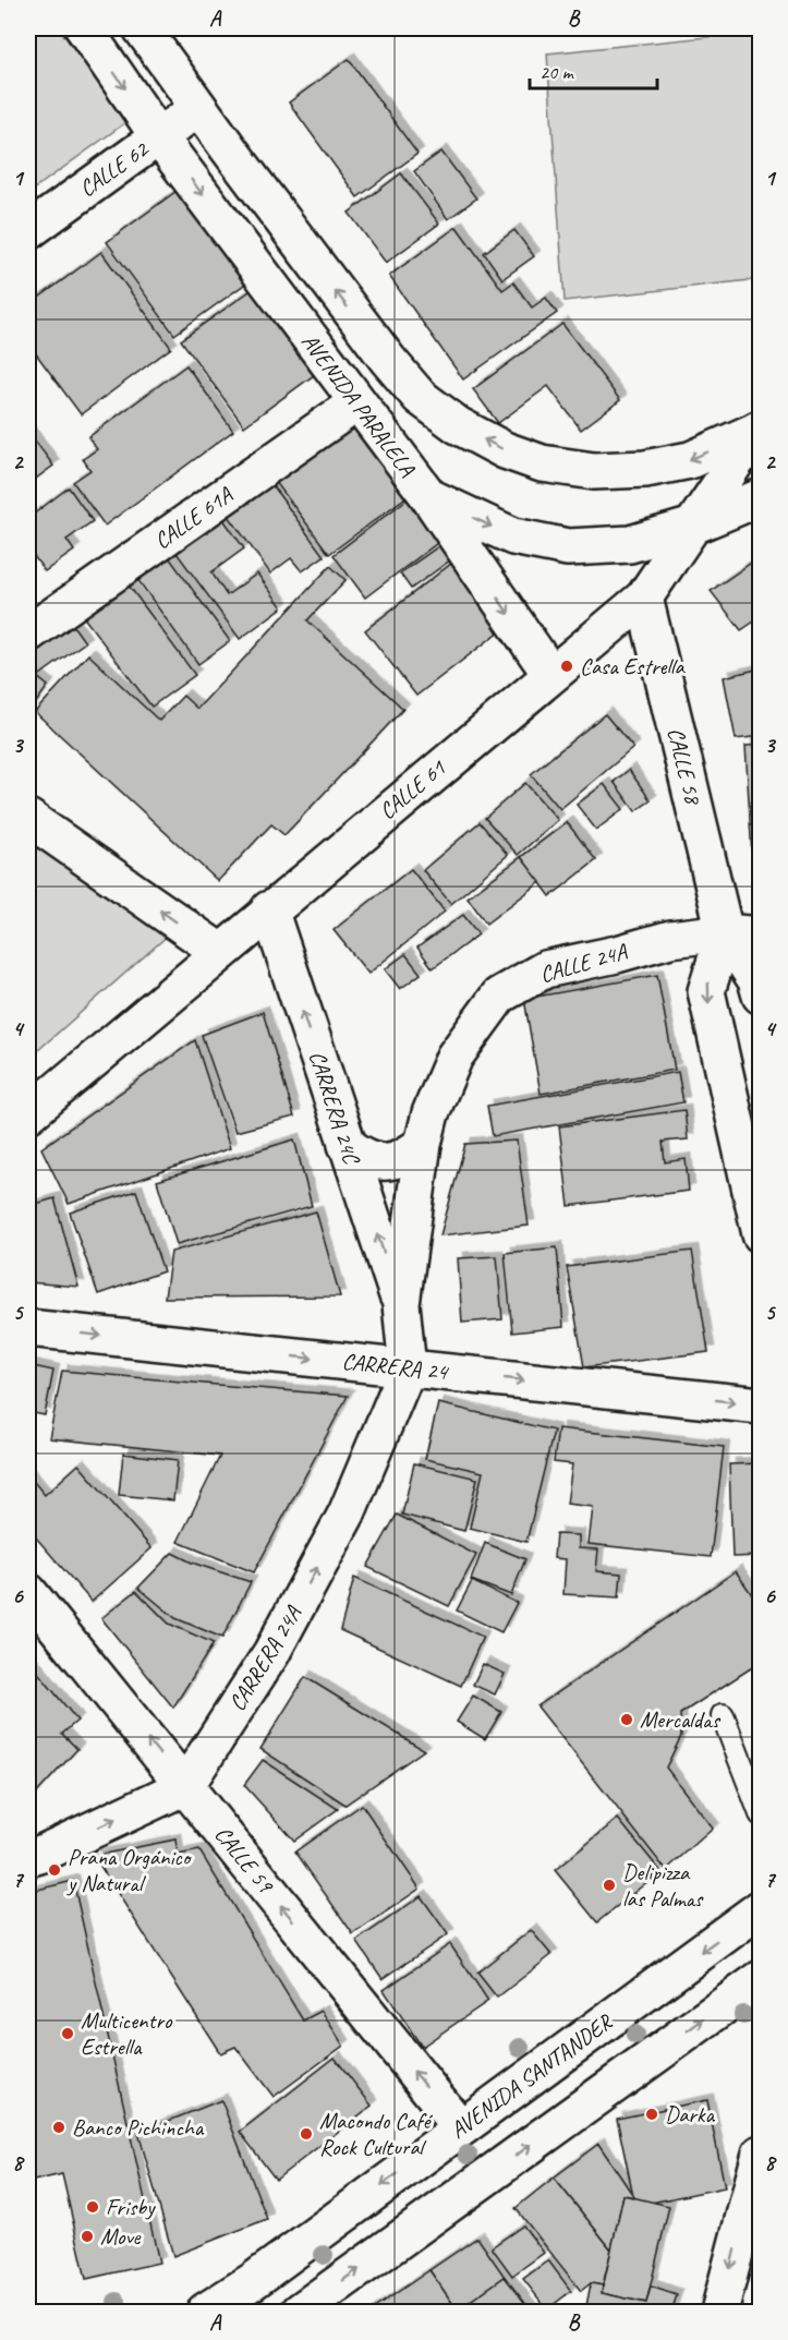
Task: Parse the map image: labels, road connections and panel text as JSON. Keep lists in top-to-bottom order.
{
  "streets": {
    "street": [
      "CALLE 62",
      "AVENIDA PARALELA",
      "CALLE 61A",
      "CALLE 58",
      "CALLE 61",
      "CALLE 24A",
      "CARRERA 24C",
      "CARRERA 24",
      "CARRERA 24A",
      "CALLE 59",
      "AVENIDA SANTANDER"
    ]
  },
  "crossings": [
    ["CALLE 62", "AVENIDA PARALELA"],
    ["AVENIDA PARALELA", "CALLE 61A"],
    ["AVENIDA PARALELA", "CALLE 61"],
    ["CALLE 58", "CALLE 61"],
    ["CALLE 58", "CALLE 24A"],
    ["CALLE 61", "CARRERA 24C"],
    ["CALLE 24A", "CARRERA 24C"],
    ["CALLE 24A", "CARRERA 24"],
    ["CALLE 24A", "CARRERA 24A"],
    ["CARRERA 24", "CARRERA 24A"],
    ["CARRERA 24A", "CALLE 59"],
    ["CALLE 59", "AVENIDA SANTANDER"]
  ],
  "one_way": [
    "CARRERA 24C",
    "CARRERA 24",
    "CARRERA 24A",
    "CALLE 59"
  ],
  "places": [
    "Casa Estrella",
    "Mercaldas",
    "Prana Orgánico y Natural",
    "Delipizza las Palmas",
    "Multicentro Estrella",
    "Darka",
    "Banco Pichincha",
    "Macondo Café Rock Cultural",
    "Frisby",
    "Move"
  ],
  "scale_bar": "20 m",
  "grid": {
    "columns": ["A", "B"],
    "rows": [
      "1",
      "2",
      "3",
      "4",
      "5",
      "6",
      "7",
      "8"
    ]
  }
}
